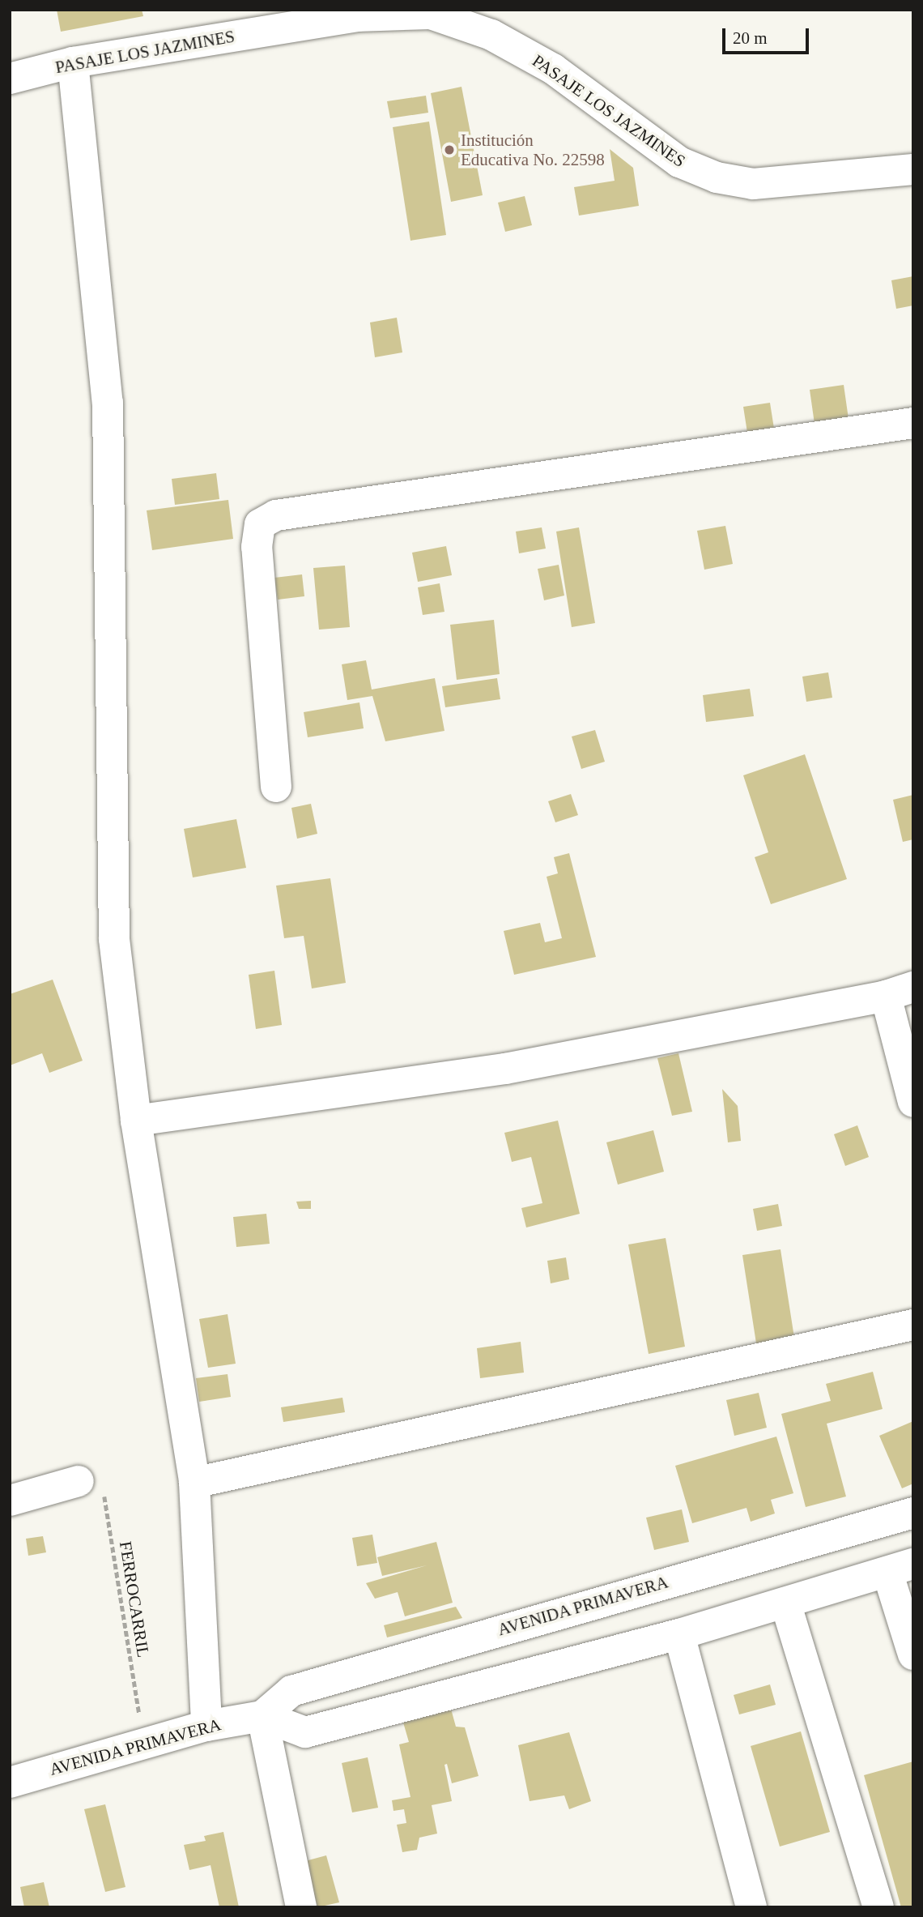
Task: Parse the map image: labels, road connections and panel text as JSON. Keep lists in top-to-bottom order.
{
  "streets": {
    "street": ["PASAJE LOS JAZMINES", "AVENIDA PRIMAVERA"],
    "path": ["FERROCARRIL"]
  },
  "crossings": [
    ["FERROCARRIL", "AVENIDA PRIMAVERA"]
  ],
  "places": ["Institución Educativa No. 22598"],
  "scale_bar": "20 m"
}
